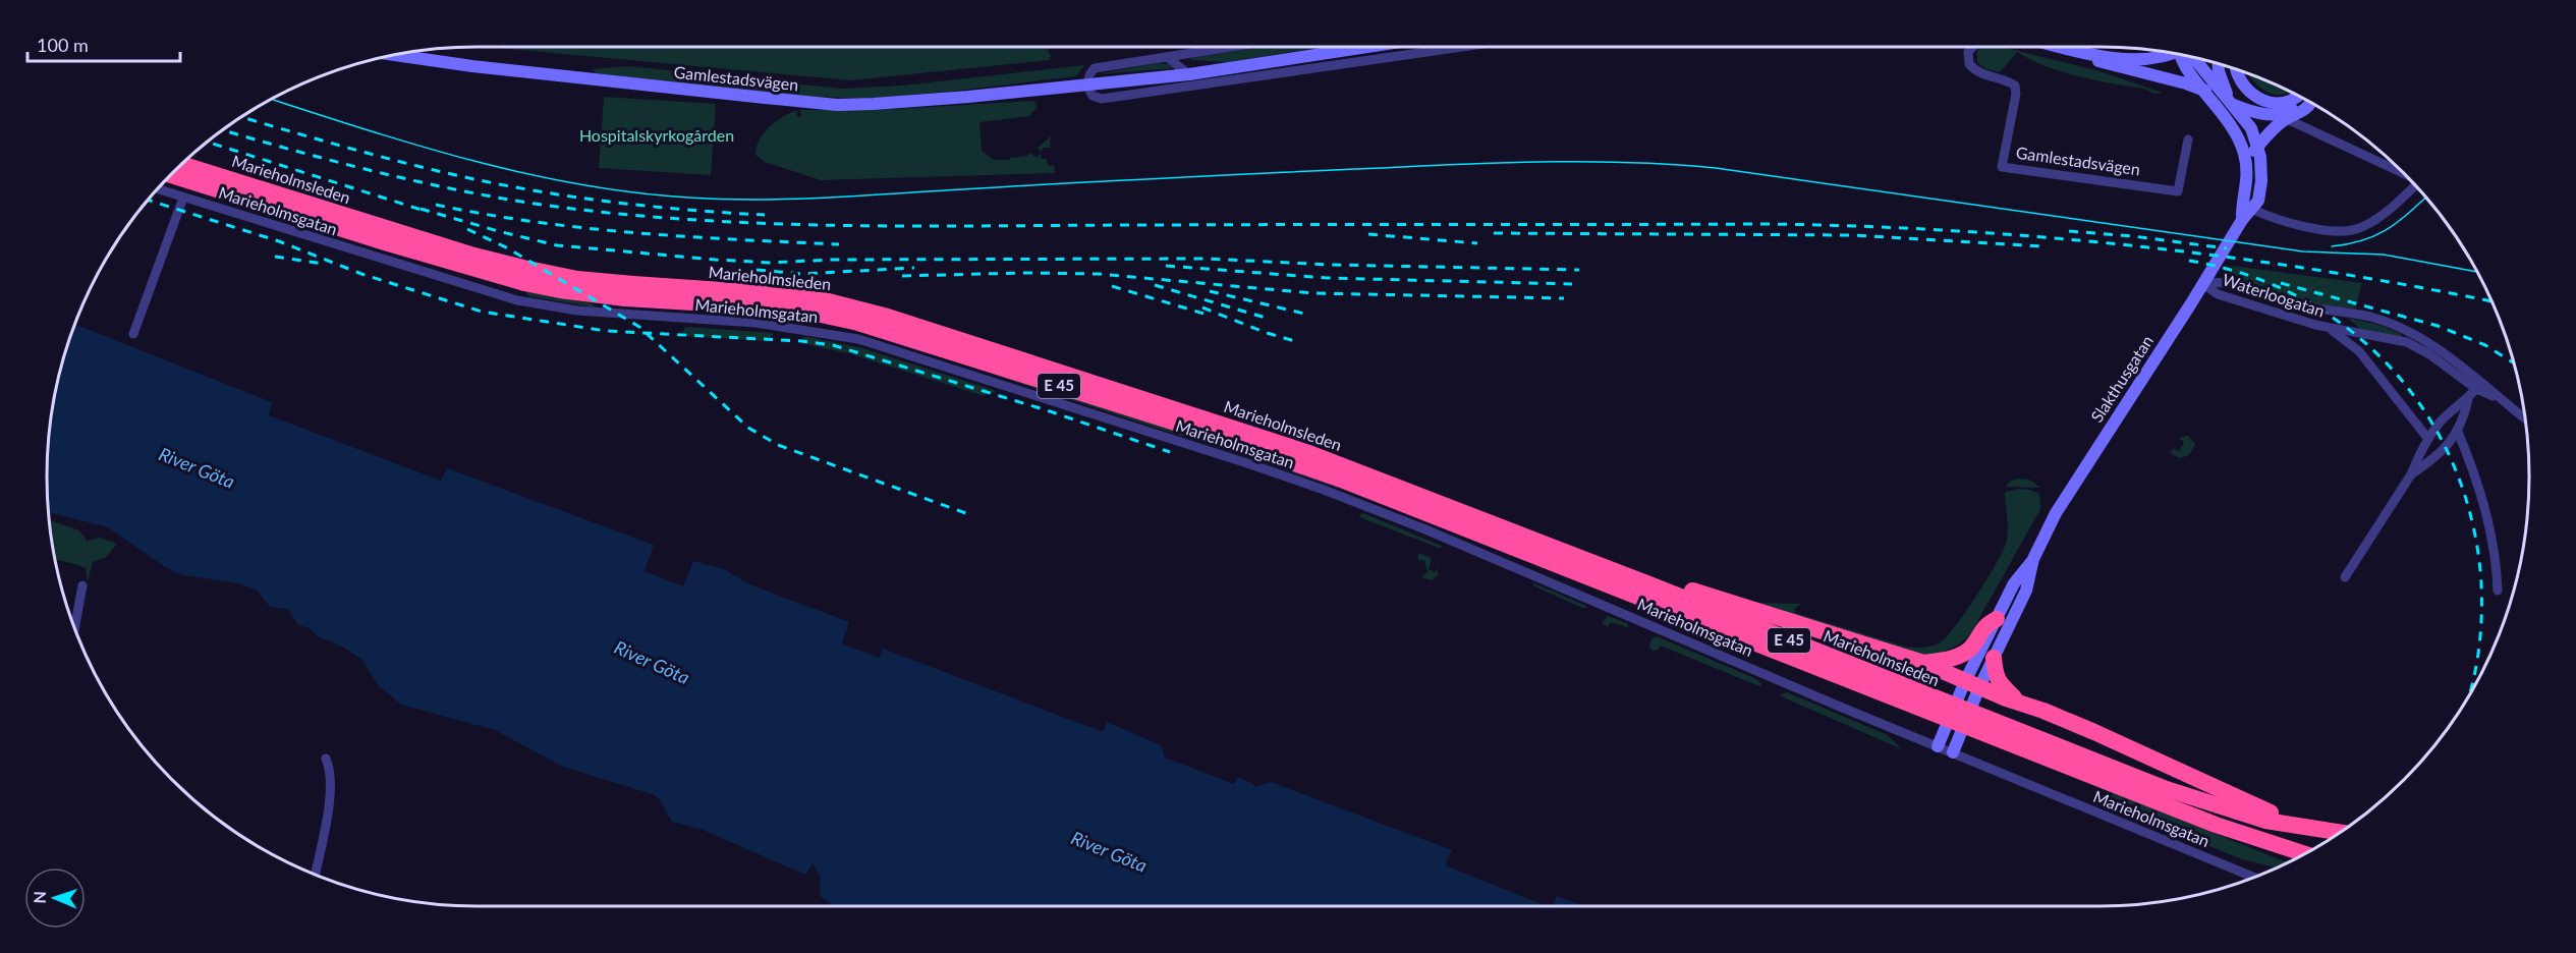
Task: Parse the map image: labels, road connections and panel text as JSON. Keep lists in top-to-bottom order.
{
  "streets": {
    "highway": ["Marieholmsleden", "E 45"],
    "main road": ["Gamlestadsvägen", "Slakthusgatan"],
    "street": ["Marieholmsgatan", "Waterloogatan"]
  },
  "crossings": [
    ["Marieholmsgatan", "Slakthusgatan"],
    ["Waterloogatan", "Slakthusgatan"]
  ],
  "water": ["River Göta"],
  "parks": ["Hospitalskyrkogården"],
  "scale_bar": "100 m",
  "north": "left"
}
